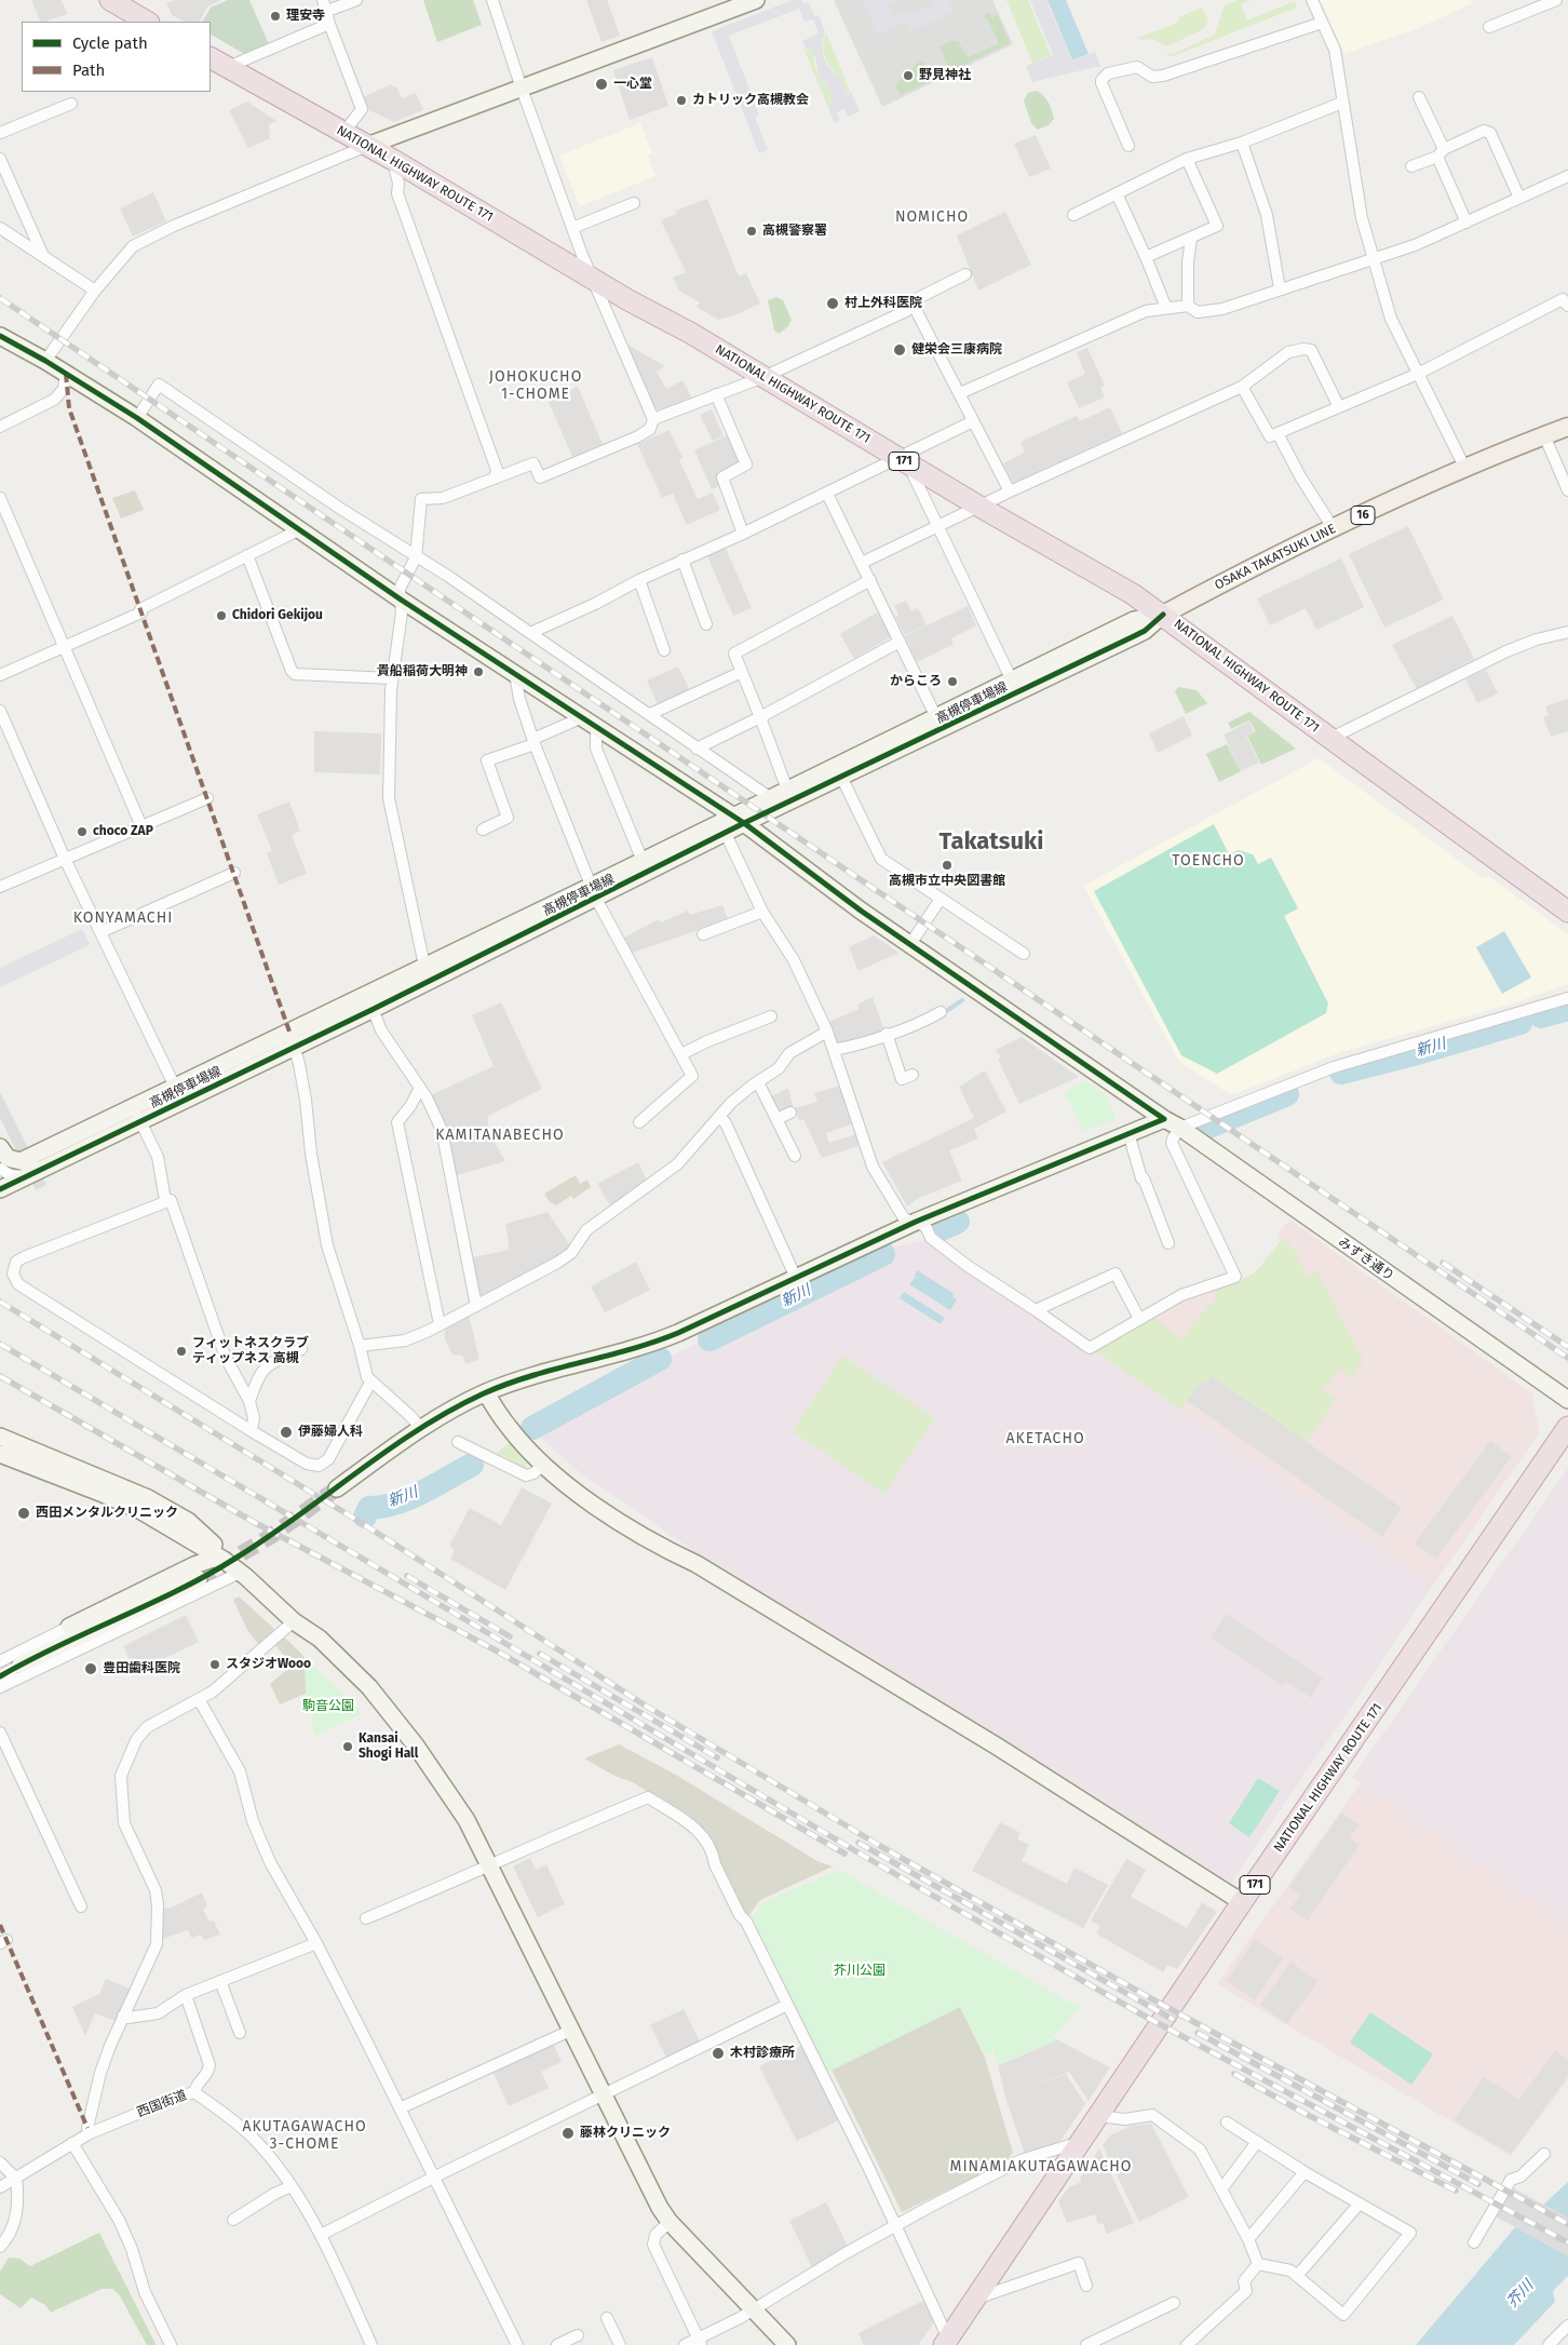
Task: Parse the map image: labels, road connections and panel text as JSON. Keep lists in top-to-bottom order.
{
  "streets": {
    "highway": ["NATIONAL HIGHWAY ROUTE 171", "171"],
    "main road": ["16", "OSAKA TAKATSUKI LINE"],
    "street": ["高槻停車場線", "みずき通り", "西国街道"]
  },
  "crossings": [
    ["NATIONAL HIGHWAY ROUTE 171", "OSAKA TAKATSUKI LINE"],
    ["NATIONAL HIGHWAY ROUTE 171", "高槻停車場線"],
    ["OSAKA TAKATSUKI LINE", "高槻停車場線"],
    ["高槻停車場線", "みずき通り"]
  ],
  "districts": [
    "NOMICHO",
    "JOHOKUCHO 1-CHOME",
    "Takatsuki",
    "TOENCHO",
    "KONYAMACHI",
    "KAMITANABECHO",
    "AKETACHO",
    "AKUTAGAWACHO 3-CHOME",
    "MINAMIAKUTAGAWACHO"
  ],
  "water": ["新川", "芥川"],
  "parks": ["駒音公園", "芥川公園"],
  "places": [
    "理安寺",
    "野見神社",
    "一心堂",
    "カトリック高槻教会",
    "高槻警察署",
    "村上外科医院",
    "健栄会三康病院",
    "Chidori Gekijou",
    "貴船稲荷大明神",
    "からころ",
    "choco ZAP",
    "高槻市立中央図書館",
    "フィットネスクラブ ティップネス 高槻",
    "伊藤婦人科",
    "西田メンタルクリニック",
    "スタジオWooo",
    "豊田歯科医院",
    "Kansai Shogi Hall",
    "木村診療所",
    "藤林クリニック"
  ],
  "legend": ["Cycle path", "Path"]
}
